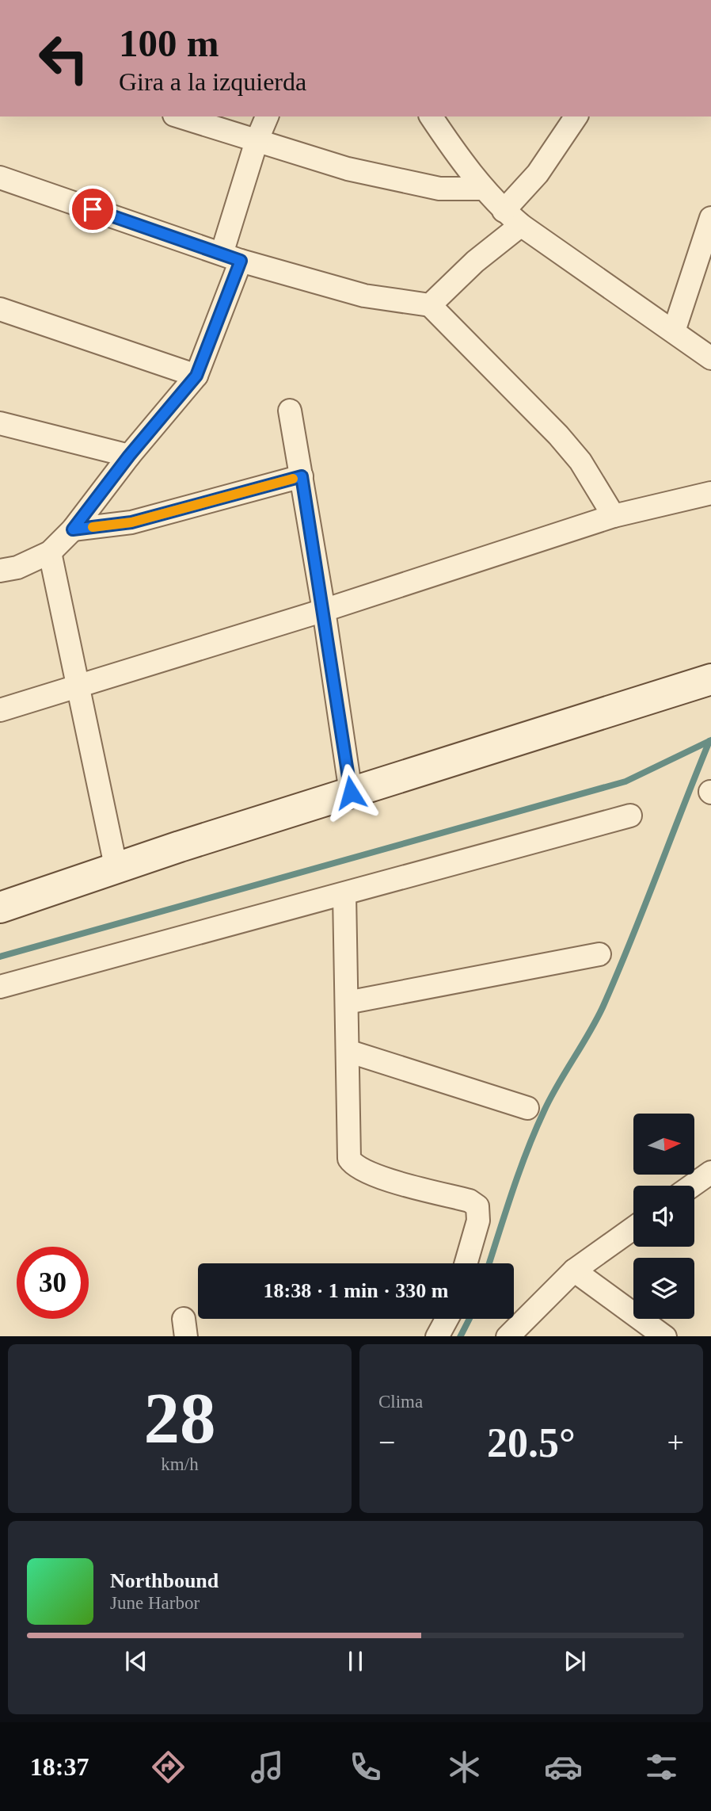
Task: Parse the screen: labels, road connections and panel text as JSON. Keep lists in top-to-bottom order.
{
  "north": "right",
  "page": {
    "turn": ["100 m", "Gira a la izquierda"],
    "limit": "30",
    "trip": "18:38 · 1 min · 330 m",
    "tile": [
      ["28", "km/h"],
      "Clima"
    ],
    "heat": ["−", "20.5°", "+"],
    "song": ["Northbound", "June Harbor"],
    "tabs": "18:37"
  }
}
